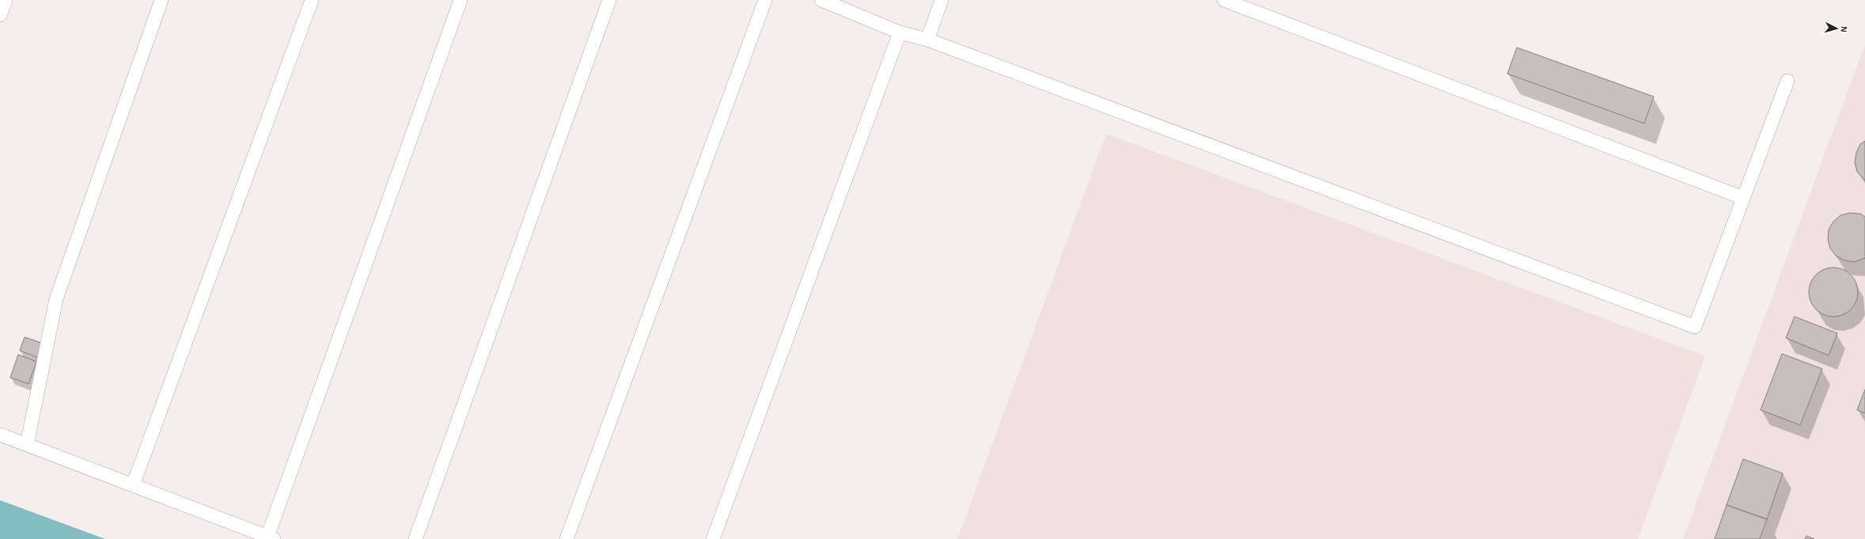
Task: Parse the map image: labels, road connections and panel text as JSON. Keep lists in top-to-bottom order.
{
  "north": "right"
}
